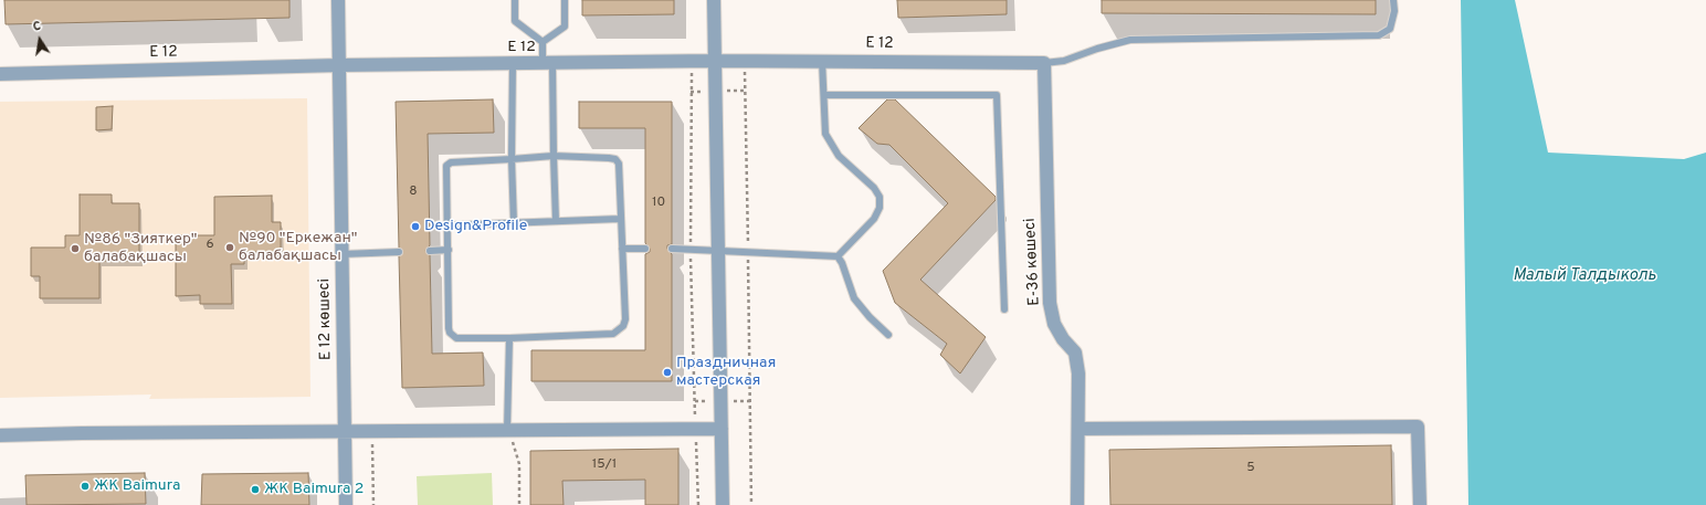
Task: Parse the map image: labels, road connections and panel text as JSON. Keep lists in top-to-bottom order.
{
  "streets": {
    "street": ["E 12", "Е-36 көшесі", "Е 12 көшесі"]
  },
  "crossings": [
    ["E 12", "Е-36 көшесі"],
    ["E 12", "Е 12 көшесі"]
  ],
  "water": ["Малый Талдыколь"],
  "places": [
    "Design&Profile",
    "№90 \"Еркежан\" балабақшасы",
    "№86 \"Зияткер\" балабақшасы",
    "Праздничная мастерская",
    "ЖК Baimura",
    "ЖК Baimura 2"
  ],
  "house_numbers": [
    "8",
    "10",
    "6",
    "15/1",
    "5"
  ],
  "north": "top"
}
